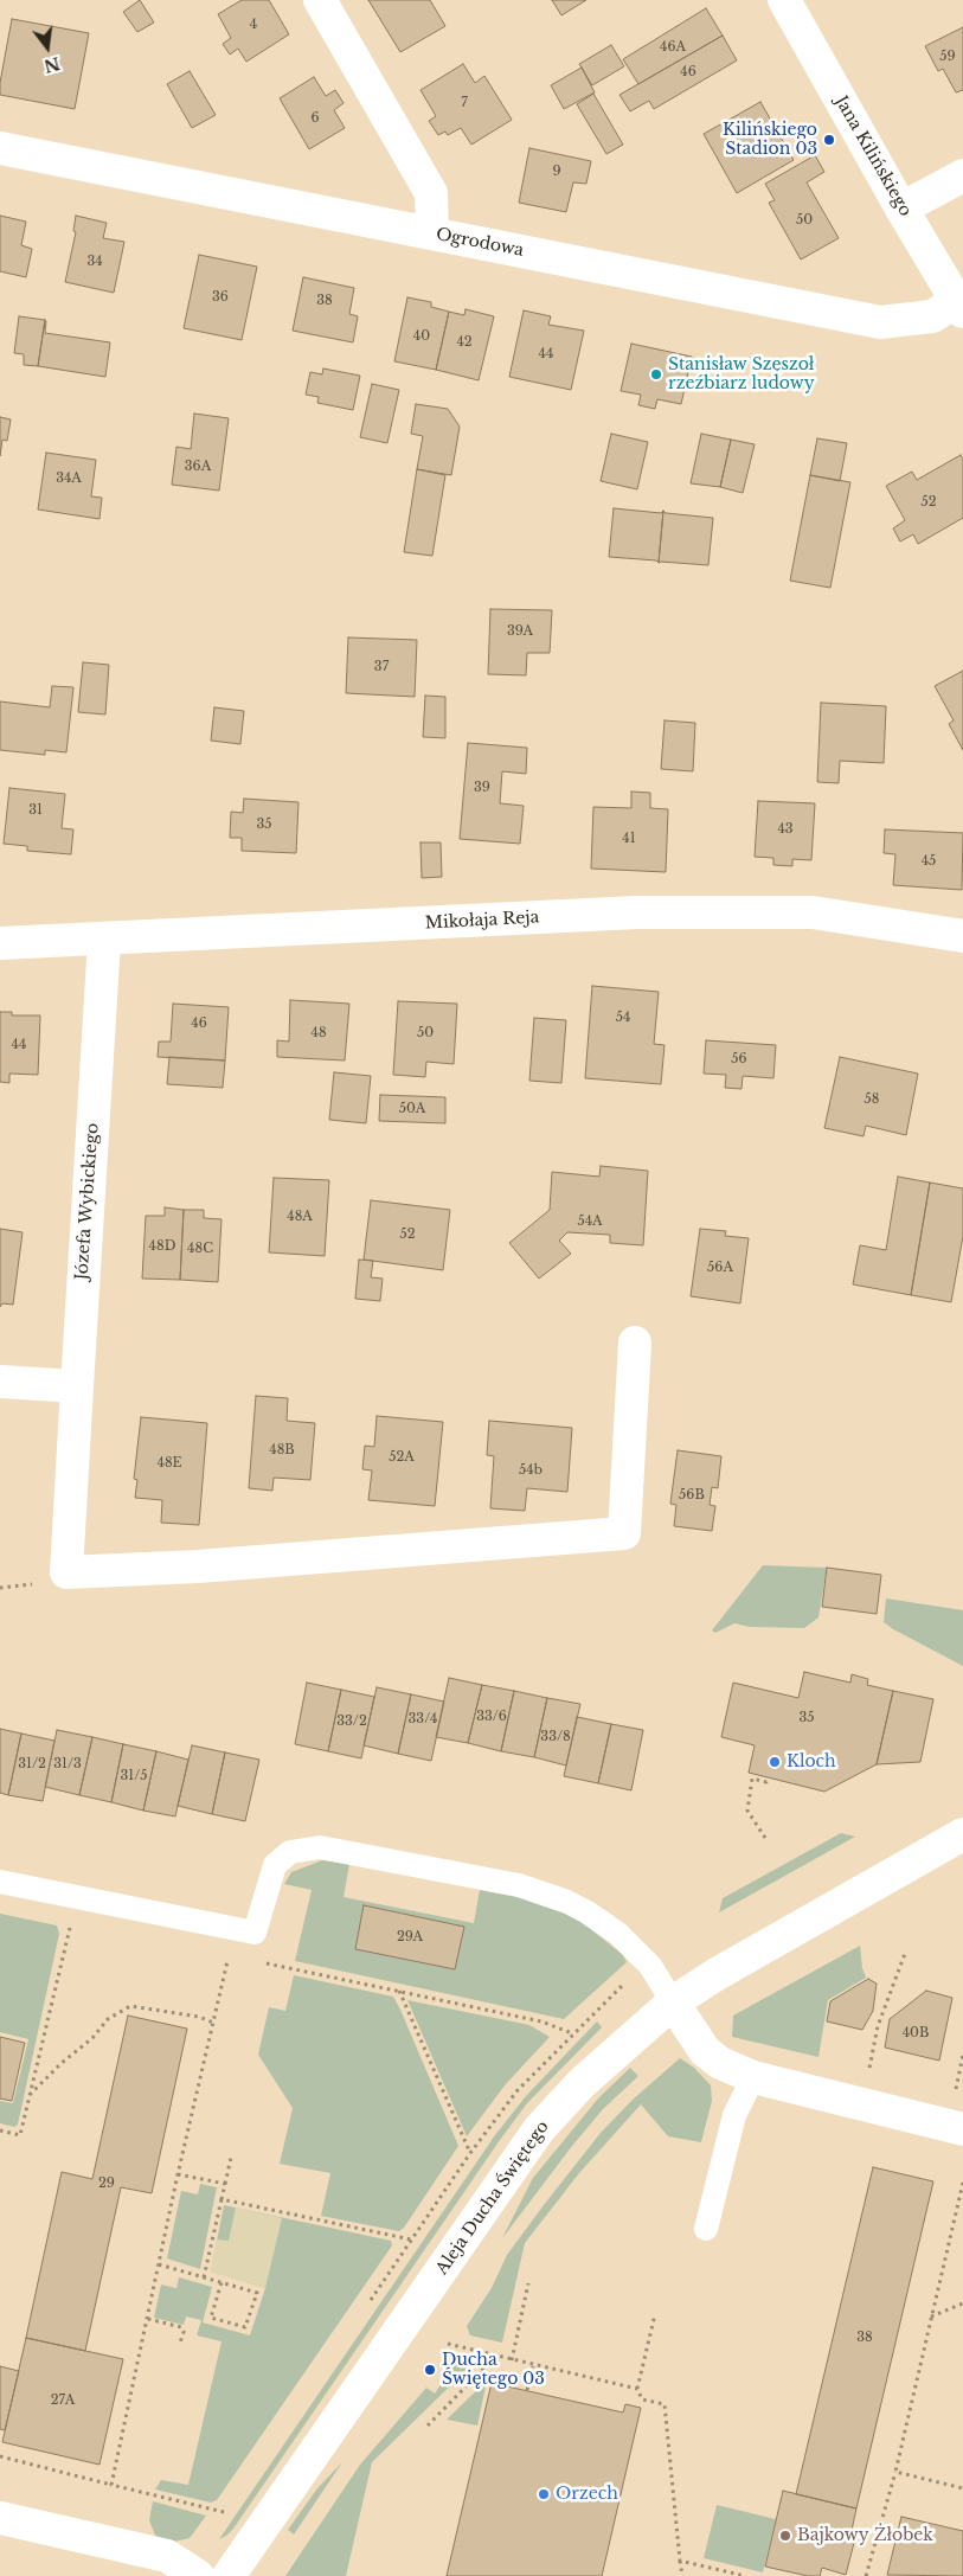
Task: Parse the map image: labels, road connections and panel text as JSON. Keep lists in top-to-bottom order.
{
  "streets": {
    "street": [
      "Jana Kilińskiego",
      "Ogrodowa",
      "Mikołaja Reja",
      "Józefa Wybickiego",
      "Aleja Ducha Świętego"
    ]
  },
  "crossings": [
    ["Jana Kilińskiego", "Ogrodowa"],
    ["Mikołaja Reja", "Józefa Wybickiego"]
  ],
  "places": [
    "Kilińskiego Stadion 03",
    "Stanisław Szęszoł rzeźbiarz ludowy",
    "Kloch",
    "Ducha Świętego 03",
    "Orzech",
    "Bajkowy Żłobek"
  ],
  "house_numbers": [
    "4",
    "46A",
    "59",
    "46",
    "7",
    "6",
    "9",
    "50",
    "34",
    "36",
    "38",
    "40",
    "42",
    "44",
    "36A",
    "34A",
    "52",
    "39A",
    "37",
    "39",
    "31",
    "35",
    "43",
    "41",
    "45",
    "54",
    "46",
    "48",
    "50",
    "44",
    "56",
    "58",
    "50A",
    "48A",
    "54A",
    "52",
    "48D",
    "48C",
    "56A",
    "48B",
    "52A",
    "48E",
    "54b",
    "56B",
    "33/6",
    "35",
    "33/4",
    "33/2",
    "33/8",
    "31/2",
    "31/3",
    "31/5",
    "29A",
    "40B",
    "29",
    "38",
    "27A"
  ],
  "north": "bottom"
}
